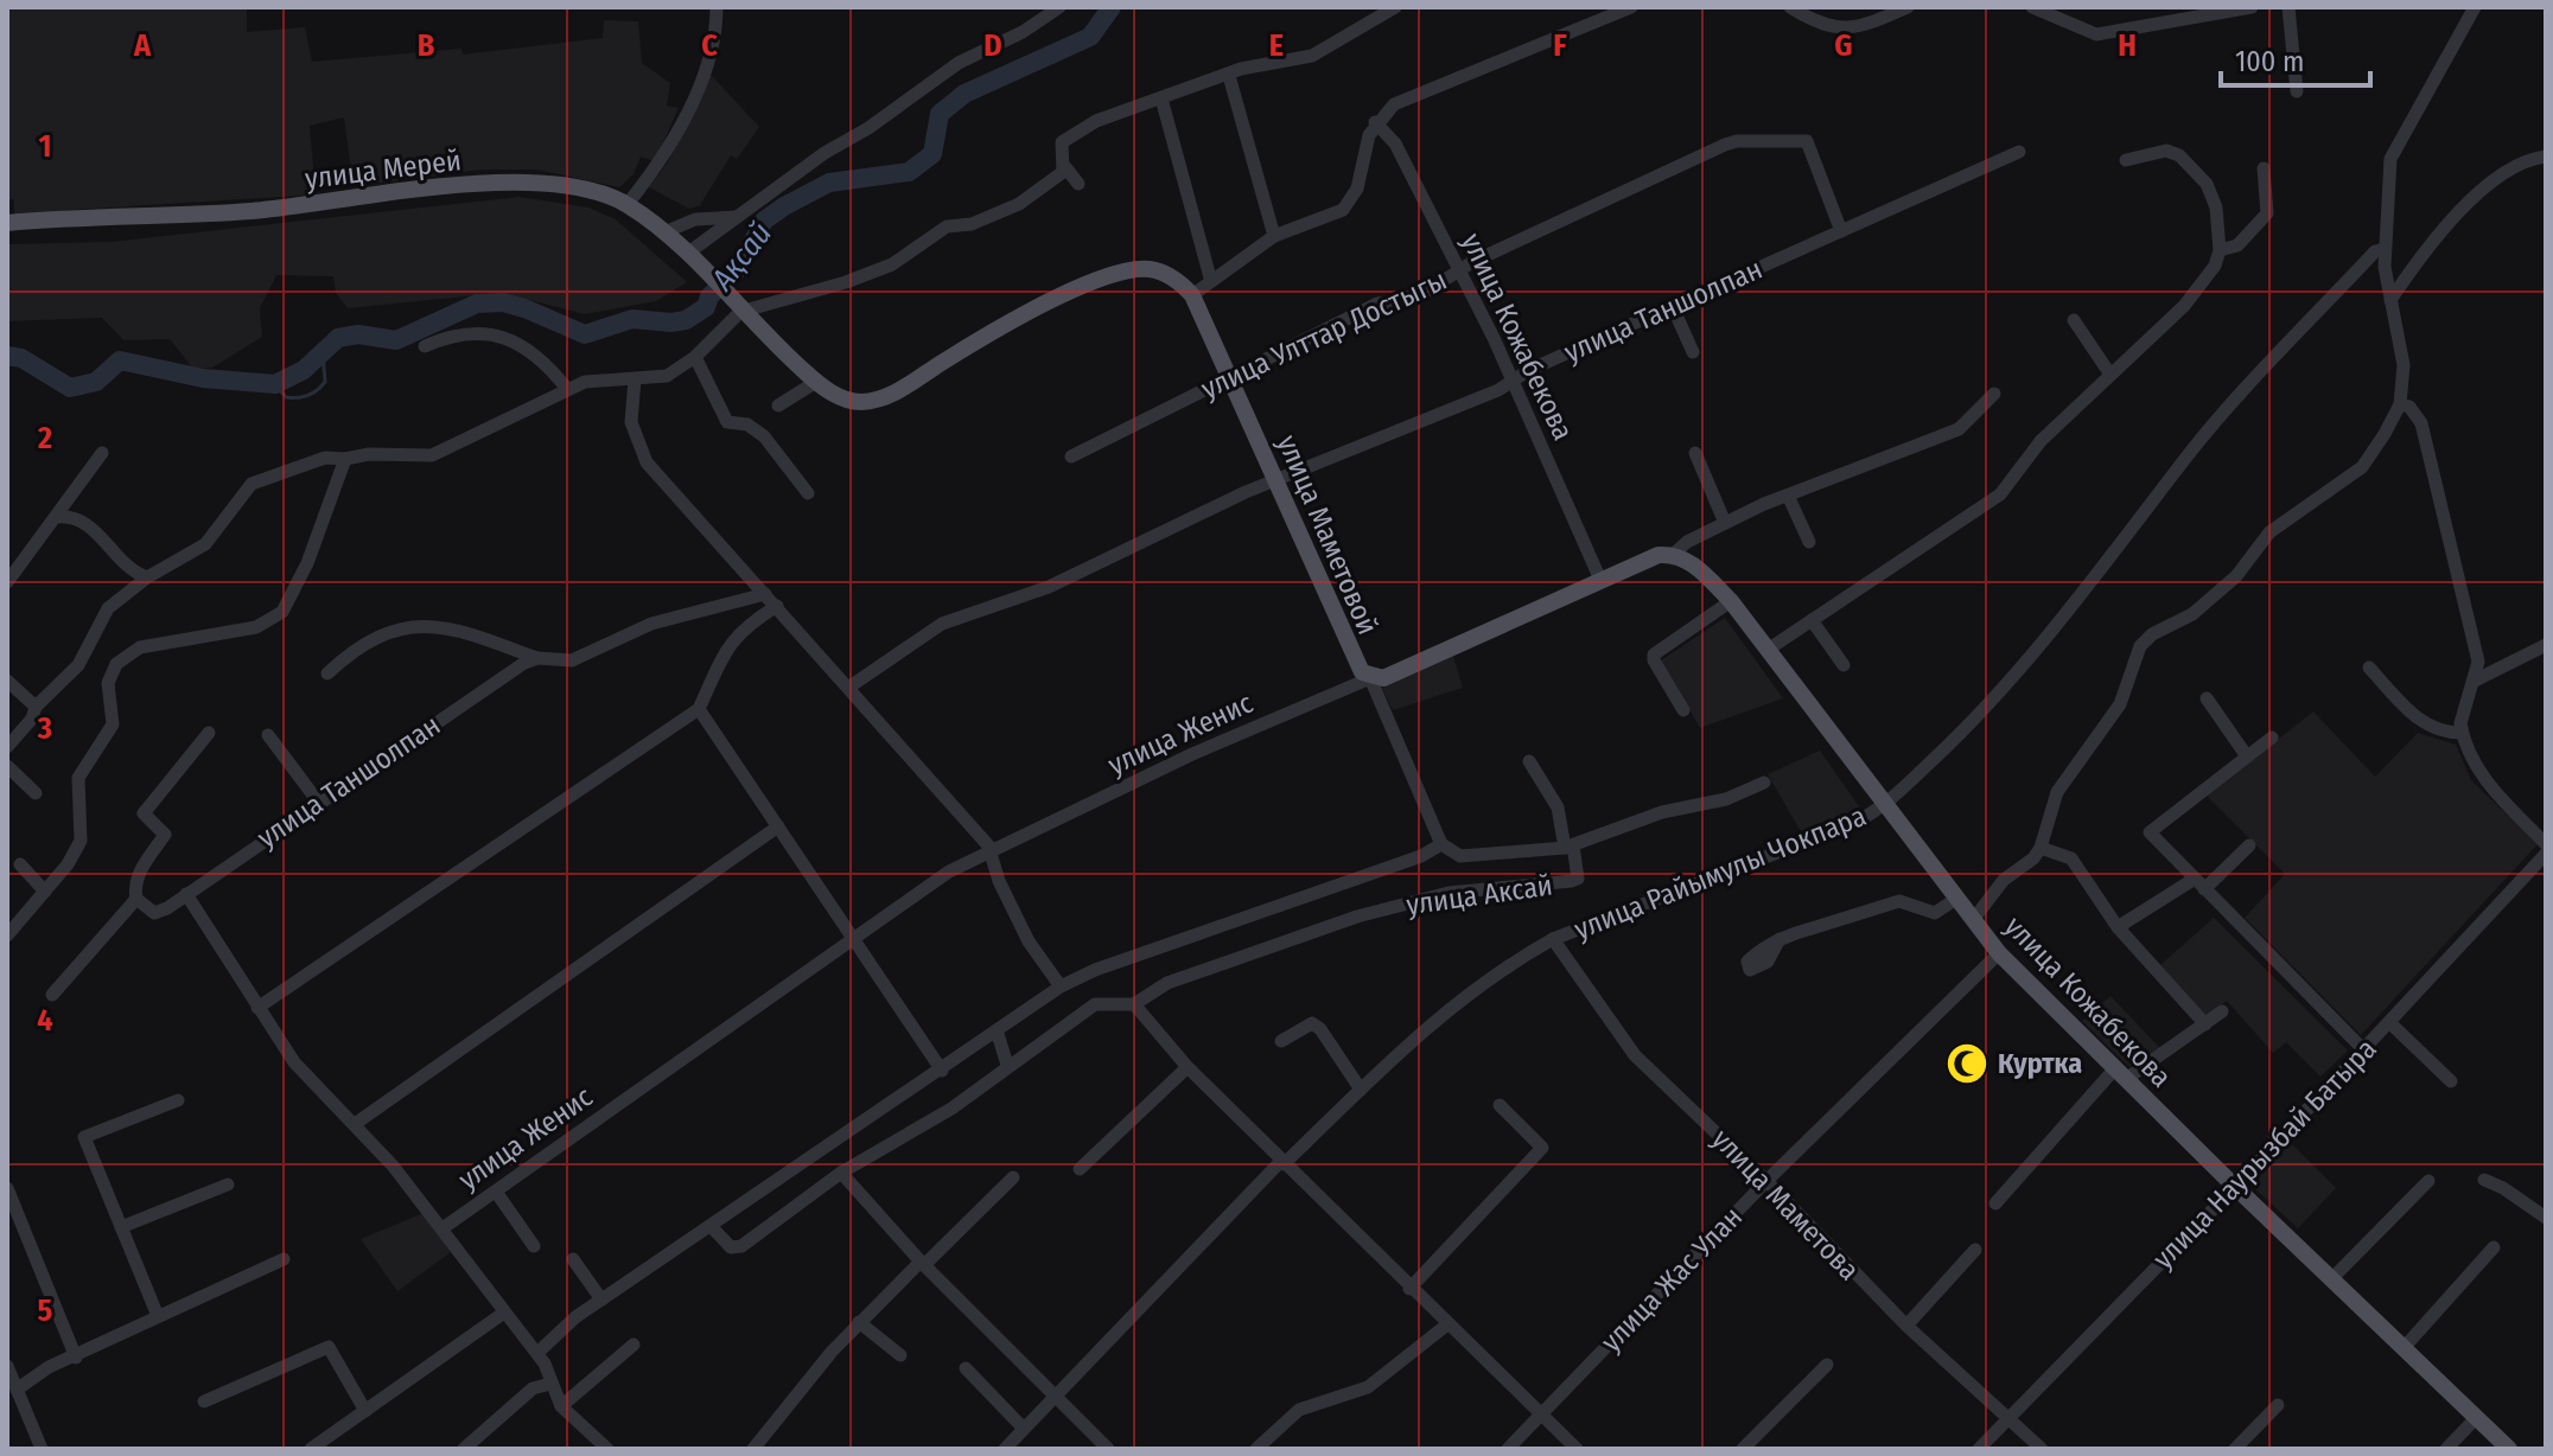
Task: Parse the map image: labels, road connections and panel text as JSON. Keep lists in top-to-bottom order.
{
  "streets": {
    "main road": [
      "улица Мерей",
      "улица Кожабекова",
      "улица Маметовой",
      "улица Женис"
    ],
    "street": [
      "улица Таншолпан",
      "улица Улттар Достыгы",
      "улица Райымулы Чокпара",
      "улица Аксай",
      "улица Наурызбай Батыра",
      "улица Маметова",
      "улица Жас Улан"
    ]
  },
  "crossings": [
    ["улица Мерей", "улица Маметовой"],
    ["улица Таншолпан", "улица Улттар Достыгы"],
    ["улица Таншолпан", "улица Кожабекова"],
    ["улица Таншолпан", "улица Маметовой"],
    ["улица Улттар Достыгы", "улица Кожабекова"],
    ["улица Улттар Достыгы", "улица Маметовой"],
    ["улица Кожабекова", "улица Женис"],
    ["улица Кожабекова", "улица Райымулы Чокпара"],
    ["улица Кожабекова", "улица Наурызбай Батыра"],
    ["улица Кожабекова", "улица Жас Улан"],
    ["улица Маметовой", "улица Женис"],
    ["улица Маметовой", "улица Аксай"],
    ["улица Райымулы Чокпара", "улица Маметова"],
    ["улица Наурызбай Батыра", "улица Маметова"],
    ["улица Маметова", "улица Жас Улан"]
  ],
  "water": ["Ақсай"],
  "places": {
    "mosque": ["Куртка"]
  },
  "scale_bar": "100 m",
  "grid": {
    "columns": [
      "A",
      "B",
      "C",
      "D",
      "E",
      "F",
      "G",
      "H"
    ],
    "rows": [
      "1",
      "2",
      "3",
      "4",
      "5"
    ]
  }
}
